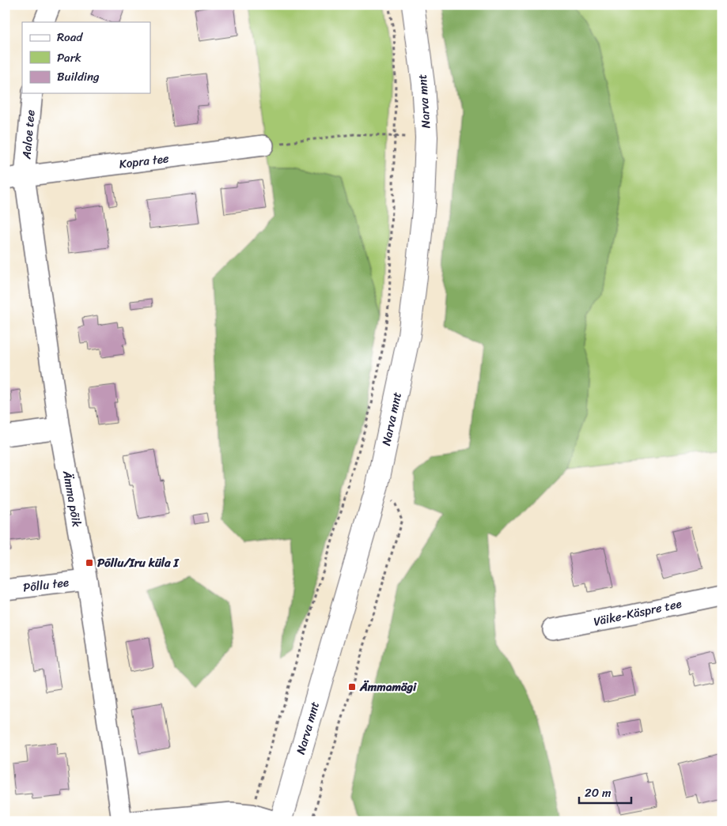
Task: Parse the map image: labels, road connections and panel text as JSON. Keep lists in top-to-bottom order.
{
  "streets": {
    "main road": ["Narva mnt"],
    "street": [
      "Aaloe tee",
      "Kopra tee",
      "Ämma põik",
      "Põllu tee",
      "Väike-Käspre tee"
    ]
  },
  "crossings": [
    ["Aaloe tee", "Kopra tee"],
    ["Aaloe tee", "Ämma põik"],
    ["Kopra tee", "Ämma põik"],
    ["Ämma põik", "Põllu tee"]
  ],
  "places": {
    "transit": ["Põllu/Iru küla I", "Ämmamägi"]
  },
  "legend": ["Road", "Park", "Building"],
  "scale_bar": "20 m"
}
